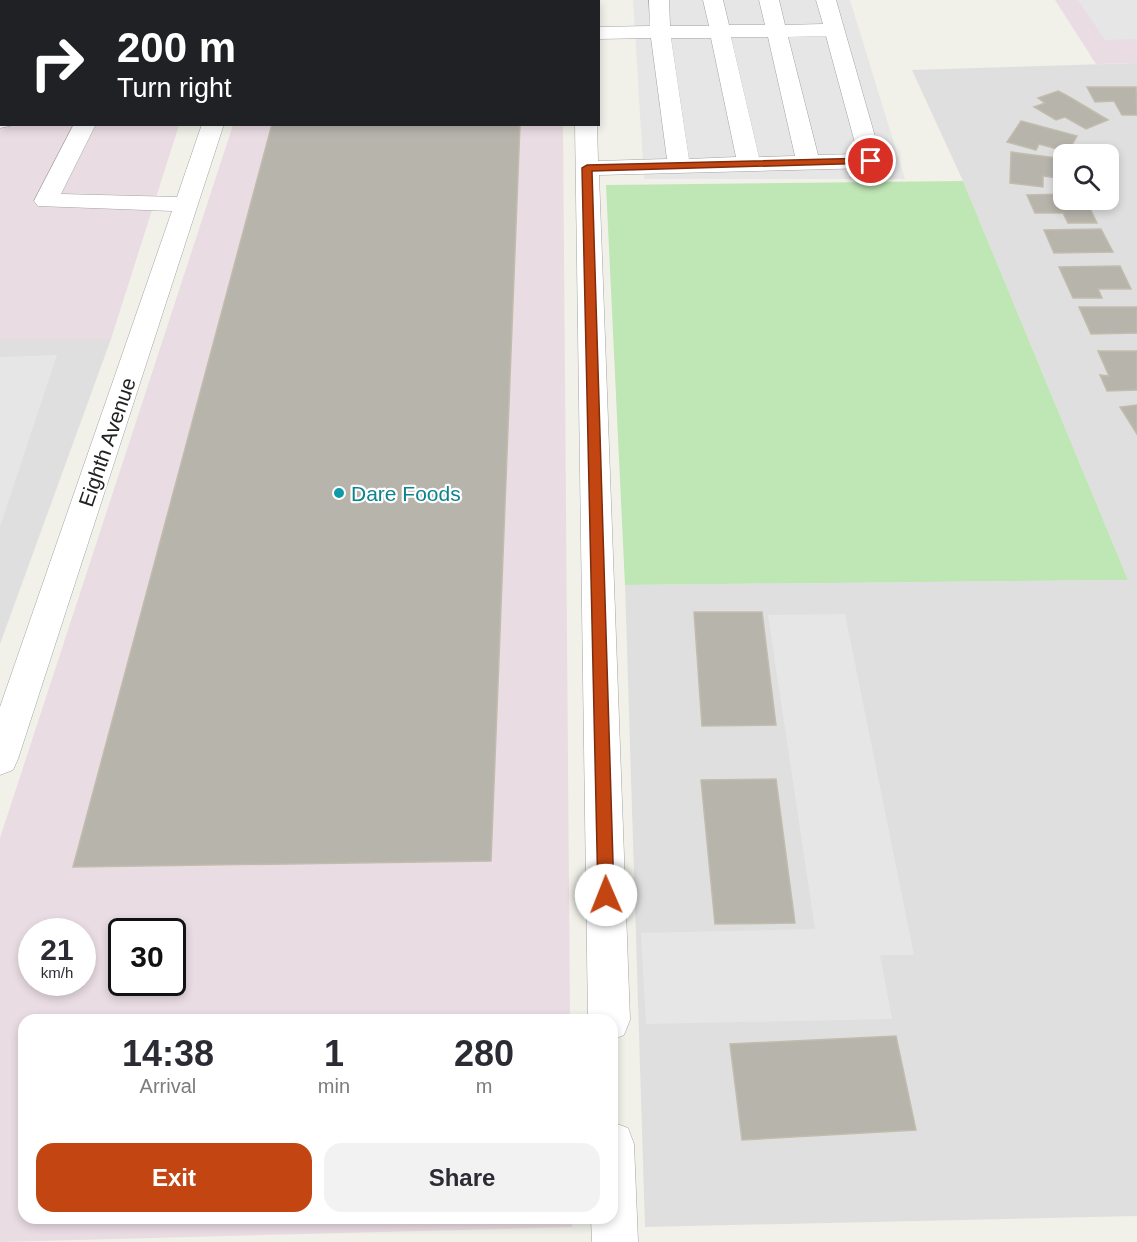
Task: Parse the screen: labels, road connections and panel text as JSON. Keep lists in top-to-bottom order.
{
  "streets": {
    "street": ["Eighth Avenue"]
  },
  "places": ["Dare Foods"],
  "page": {
    "turn": ["200 m", "Turn right"],
    "speed": "21 km/h",
    "limit": "30",
    "eta": [
      "14:38",
      "Arrival",
      "1",
      "min",
      "280",
      "m"
    ],
    "buttons": ["Exit", "Share"]
  }
}
